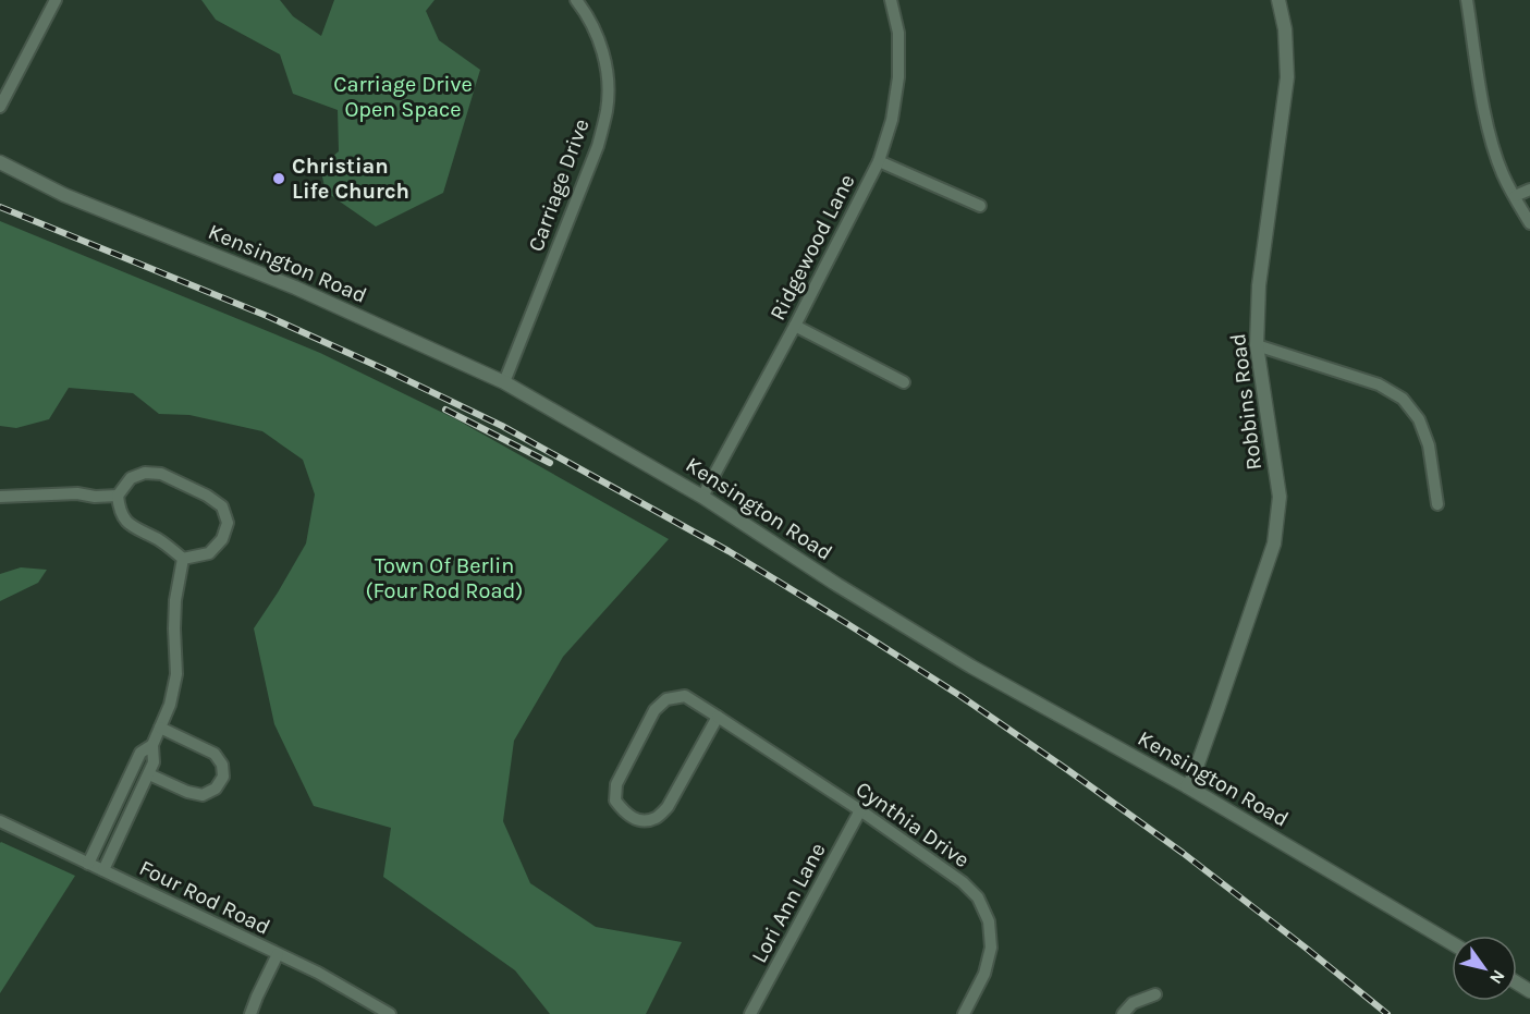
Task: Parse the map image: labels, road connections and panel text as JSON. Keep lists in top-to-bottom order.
{
  "streets": {
    "street": [
      "Carriage Drive",
      "Ridgewood Lane",
      "Kensington Road",
      "Robbins Road",
      "Cynthia Drive",
      "Four Rod Road",
      "Lori Ann Lane"
    ]
  },
  "crossings": [
    ["Carriage Drive", "Kensington Road"],
    ["Ridgewood Lane", "Kensington Road"],
    ["Kensington Road", "Robbins Road"],
    ["Cynthia Drive", "Lori Ann Lane"]
  ],
  "parks": ["Carriage Drive Open Space", "Town Of Berlin (Four Rod Road)"],
  "places": ["Christian Life Church"],
  "north": "bottom right"
}
